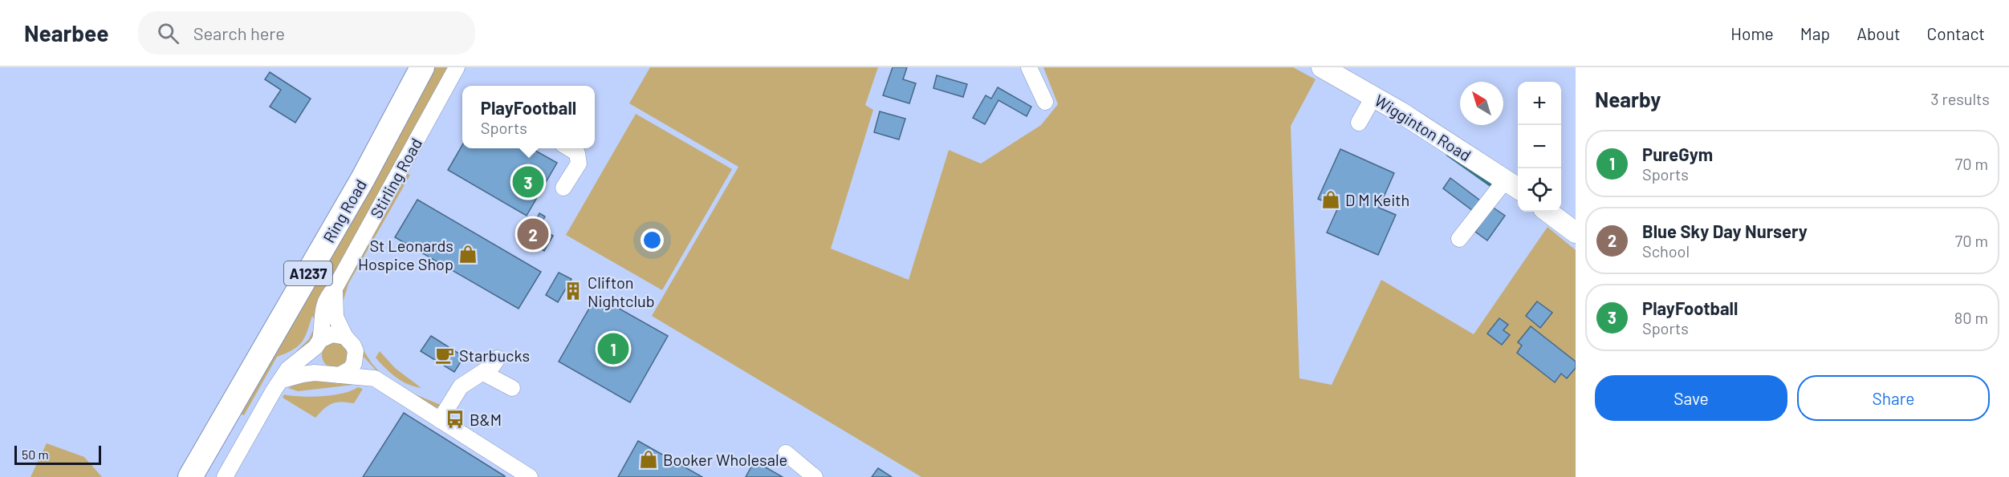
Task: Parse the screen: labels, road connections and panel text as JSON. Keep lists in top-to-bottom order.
{
  "streets": {
    "highway": ["Ring Road", "A1237"],
    "main road": ["Wigginton Road"],
    "street": ["Stirling Road"]
  },
  "places": {
    "shop": ["D M Keith", "St Leonards Hospice Shop", "Booker Wholesale"],
    "building": ["Clifton Nightclub"],
    "cafe": ["Starbucks"],
    "bus stop": ["B&M"]
  },
  "scale_bar": "50 m",
  "north": "top left",
  "page": {
    "header": "Nearbee",
    "search": "Search here",
    "nav": [
      "Home",
      "Map",
      "About",
      "Contact"
    ],
    "heading": ["Nearby", "3 results"],
    "map_buttons": ["+", "−"],
    "popup": ["PlayFootball", "Sports"],
    "list": [
      {
        "mark": "1",
        "name": "PureGym",
        "note": "Sports",
        "value": "70 m"
      },
      {
        "mark": "2",
        "name": "Blue Sky Day Nursery",
        "note": "School",
        "value": "70 m"
      },
      {
        "mark": "3",
        "name": "PlayFootball",
        "note": "Sports",
        "value": "80 m"
      }
    ],
    "pins": ["3", "2", "1"],
    "buttons": ["Save", "Share"],
    "scale": "50 m"
  }
}
